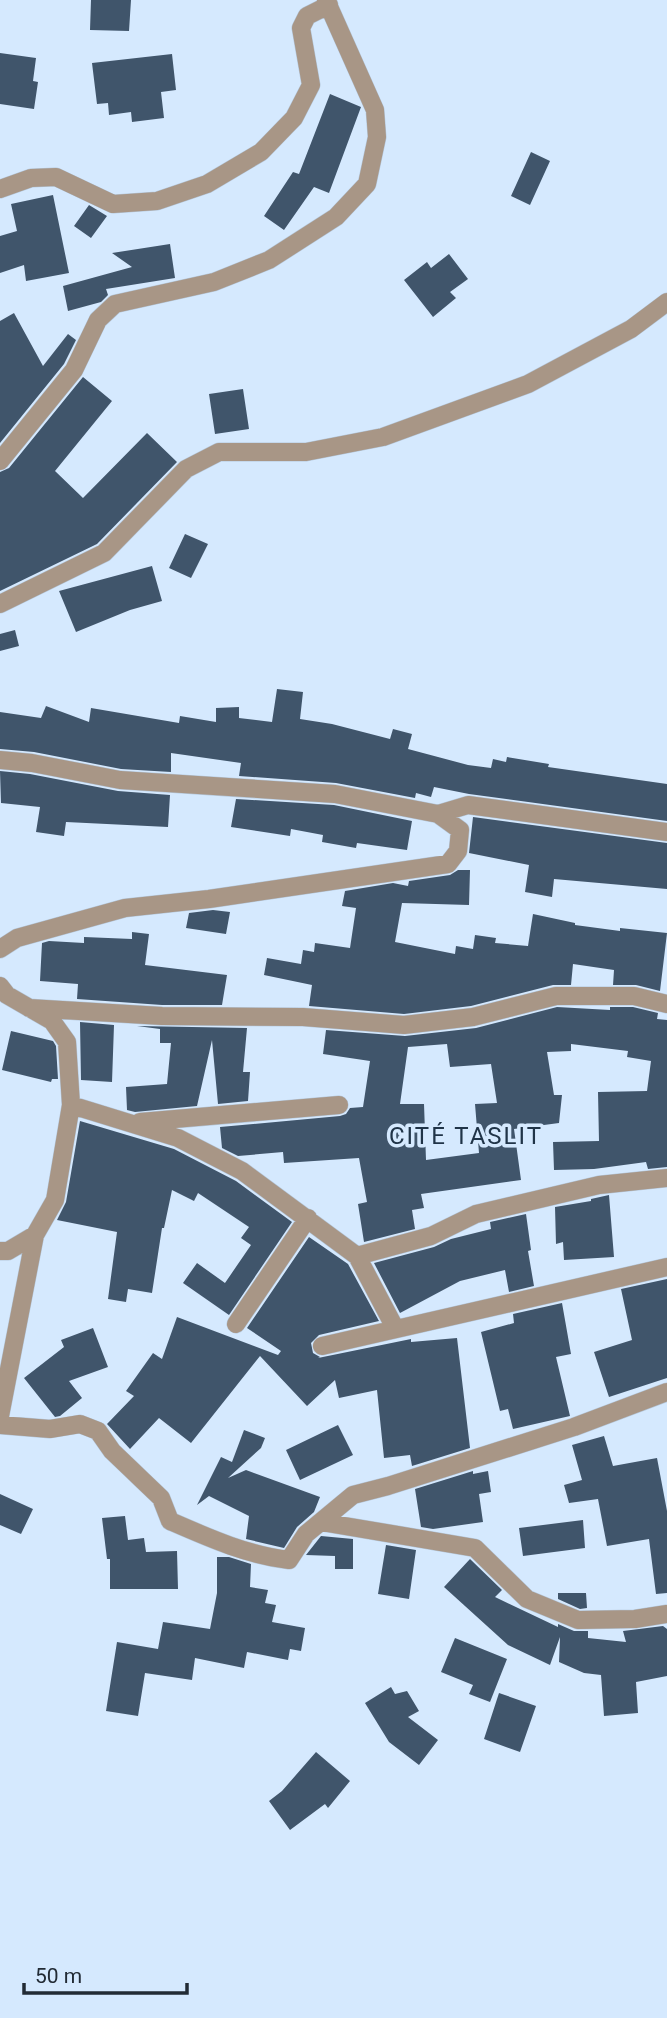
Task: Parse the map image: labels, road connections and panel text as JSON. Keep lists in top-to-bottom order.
{
  "districts": ["CITÉ TASLIT"],
  "scale_bar": "50 m"
}
